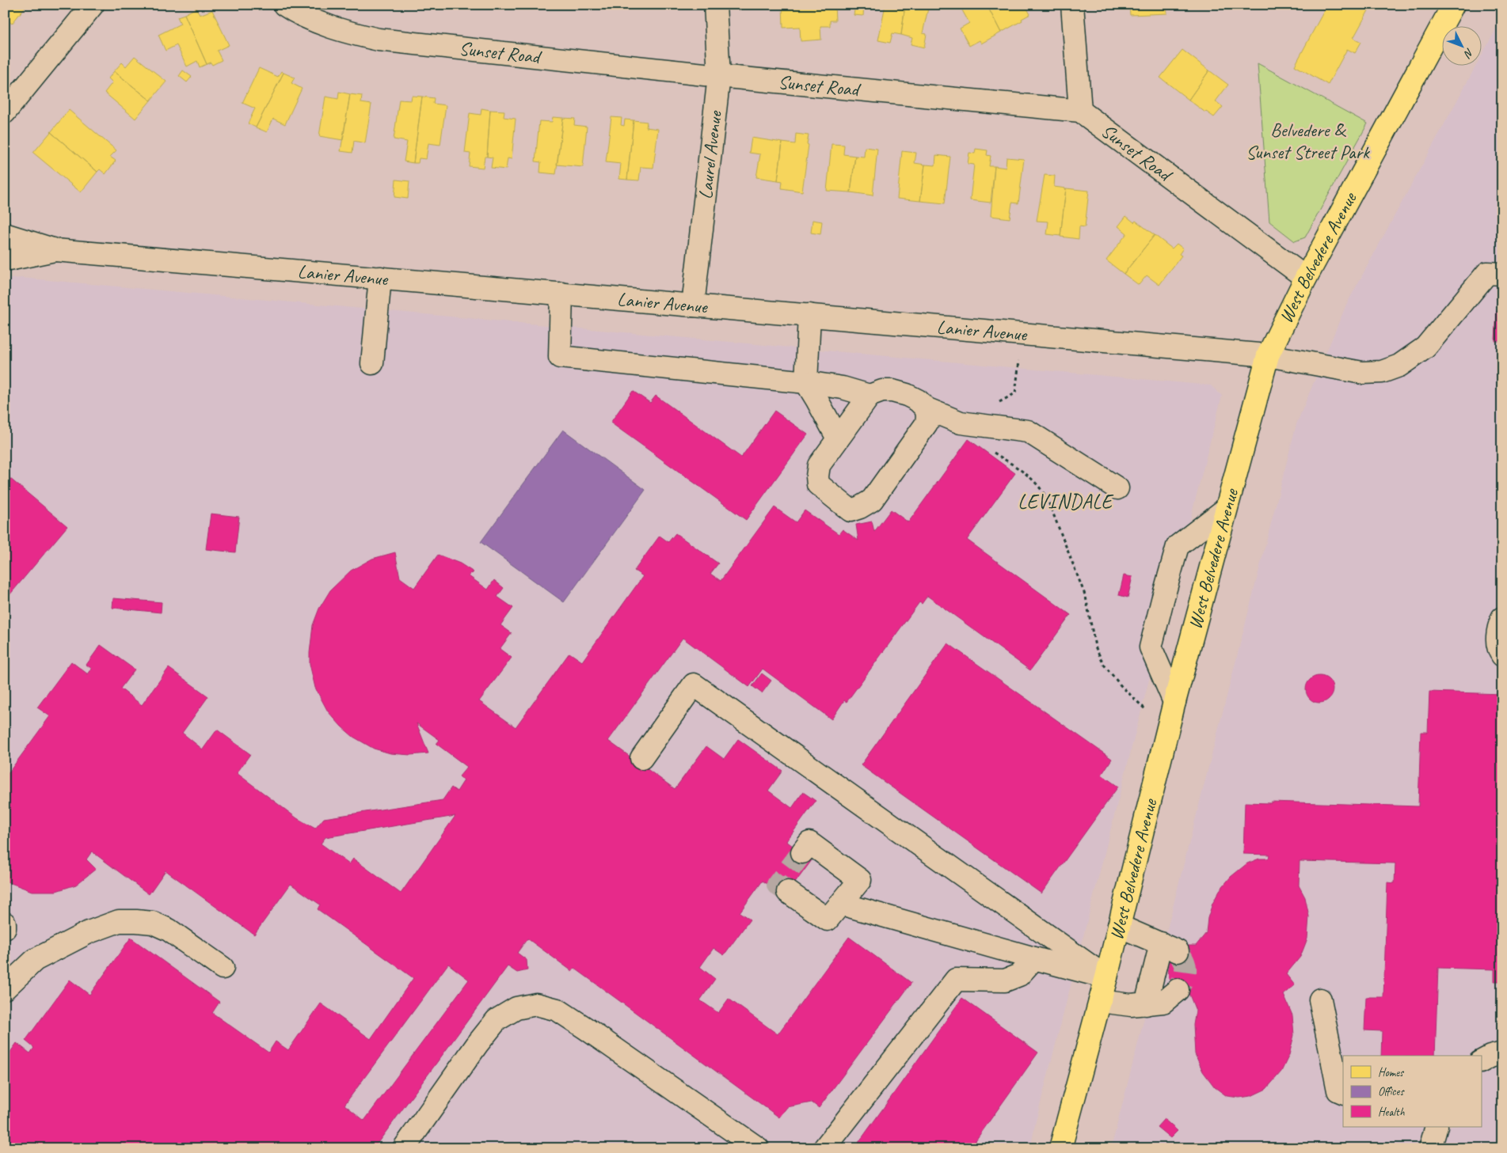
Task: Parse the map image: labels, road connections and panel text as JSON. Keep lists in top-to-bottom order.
{
  "streets": {
    "main road": ["West Belvedere Avenue"],
    "street": ["Sunset Road", "Laurel Avenue", "Lanier Avenue"]
  },
  "crossings": [
    ["Sunset Road", "Laurel Avenue"],
    ["Sunset Road", "West Belvedere Avenue"],
    ["Laurel Avenue", "Lanier Avenue"],
    ["West Belvedere Avenue", "Lanier Avenue"]
  ],
  "districts": ["LEVINDALE"],
  "parks": ["Belvedere & Sunset Street Park"],
  "legend": ["Homes", "Offices", "Health"],
  "north": "bottom right"
}
